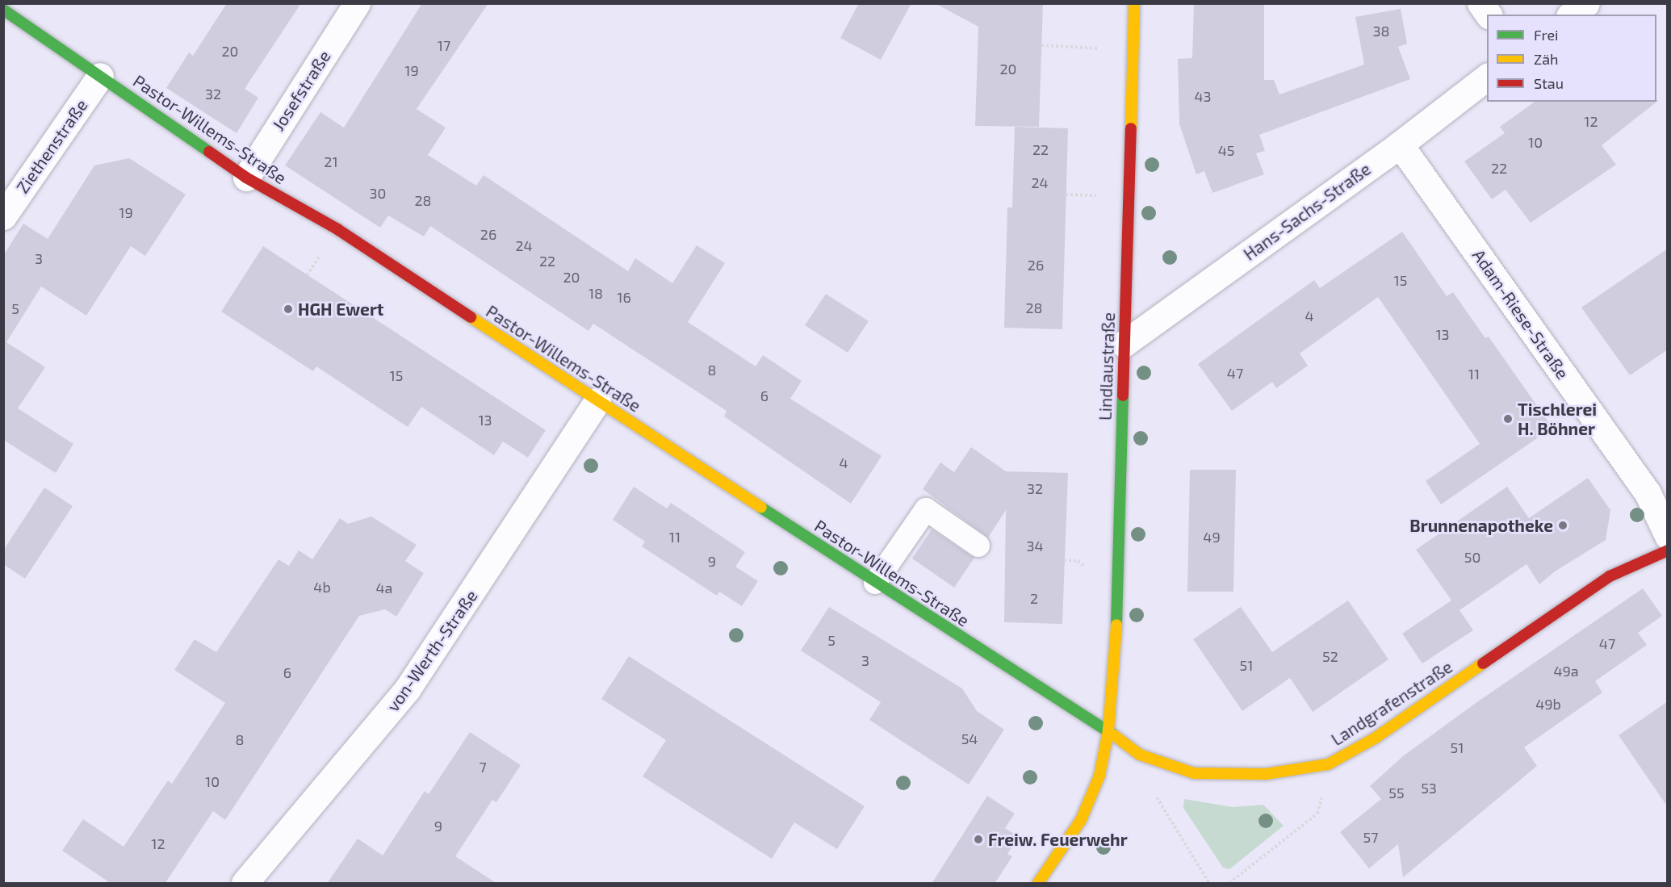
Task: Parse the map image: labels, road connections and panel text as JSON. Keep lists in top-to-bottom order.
{
  "streets": {
    "street": [
      "Josefstraße",
      "Pastor-Willems-Straße",
      "Ziethenstraße",
      "Hans-Sachs-Straße",
      "Adam-Riese-Straße",
      "Lindlaustraße",
      "von-Werth-Straße",
      "Landgrafenstraße"
    ]
  },
  "crossings": [
    ["Josefstraße", "Pastor-Willems-Straße"],
    ["Pastor-Willems-Straße", "Ziethenstraße"],
    ["Pastor-Willems-Straße", "Lindlaustraße"],
    ["Pastor-Willems-Straße", "von-Werth-Straße"],
    ["Pastor-Willems-Straße", "Landgrafenstraße"],
    ["Hans-Sachs-Straße", "Adam-Riese-Straße"],
    ["Hans-Sachs-Straße", "Lindlaustraße"],
    ["Lindlaustraße", "Landgrafenstraße"]
  ],
  "places": [
    "HGH Ewert",
    "Tischlerei H. Böhner",
    "Brunnenapotheke",
    "Freiw. Feuerwehr"
  ],
  "house_numbers": [
    "38",
    "17",
    "20",
    "20",
    "19",
    "32",
    "43",
    "12",
    "10",
    "22",
    "45",
    "21",
    "22",
    "24",
    "30",
    "28",
    "19",
    "26",
    "24",
    "3",
    "22",
    "26",
    "20",
    "15",
    "18",
    "16",
    "28",
    "5",
    "4",
    "13",
    "8",
    "47",
    "11",
    "15",
    "6",
    "13",
    "4",
    "32",
    "11",
    "49",
    "34",
    "50",
    "9",
    "4b",
    "4a",
    "2",
    "5",
    "47",
    "52",
    "3",
    "51",
    "49a",
    "6",
    "49b",
    "54",
    "8",
    "51",
    "7",
    "10",
    "53",
    "55",
    "9",
    "57",
    "12"
  ],
  "legend": ["Frei", "Zäh", "Stau"]
}
